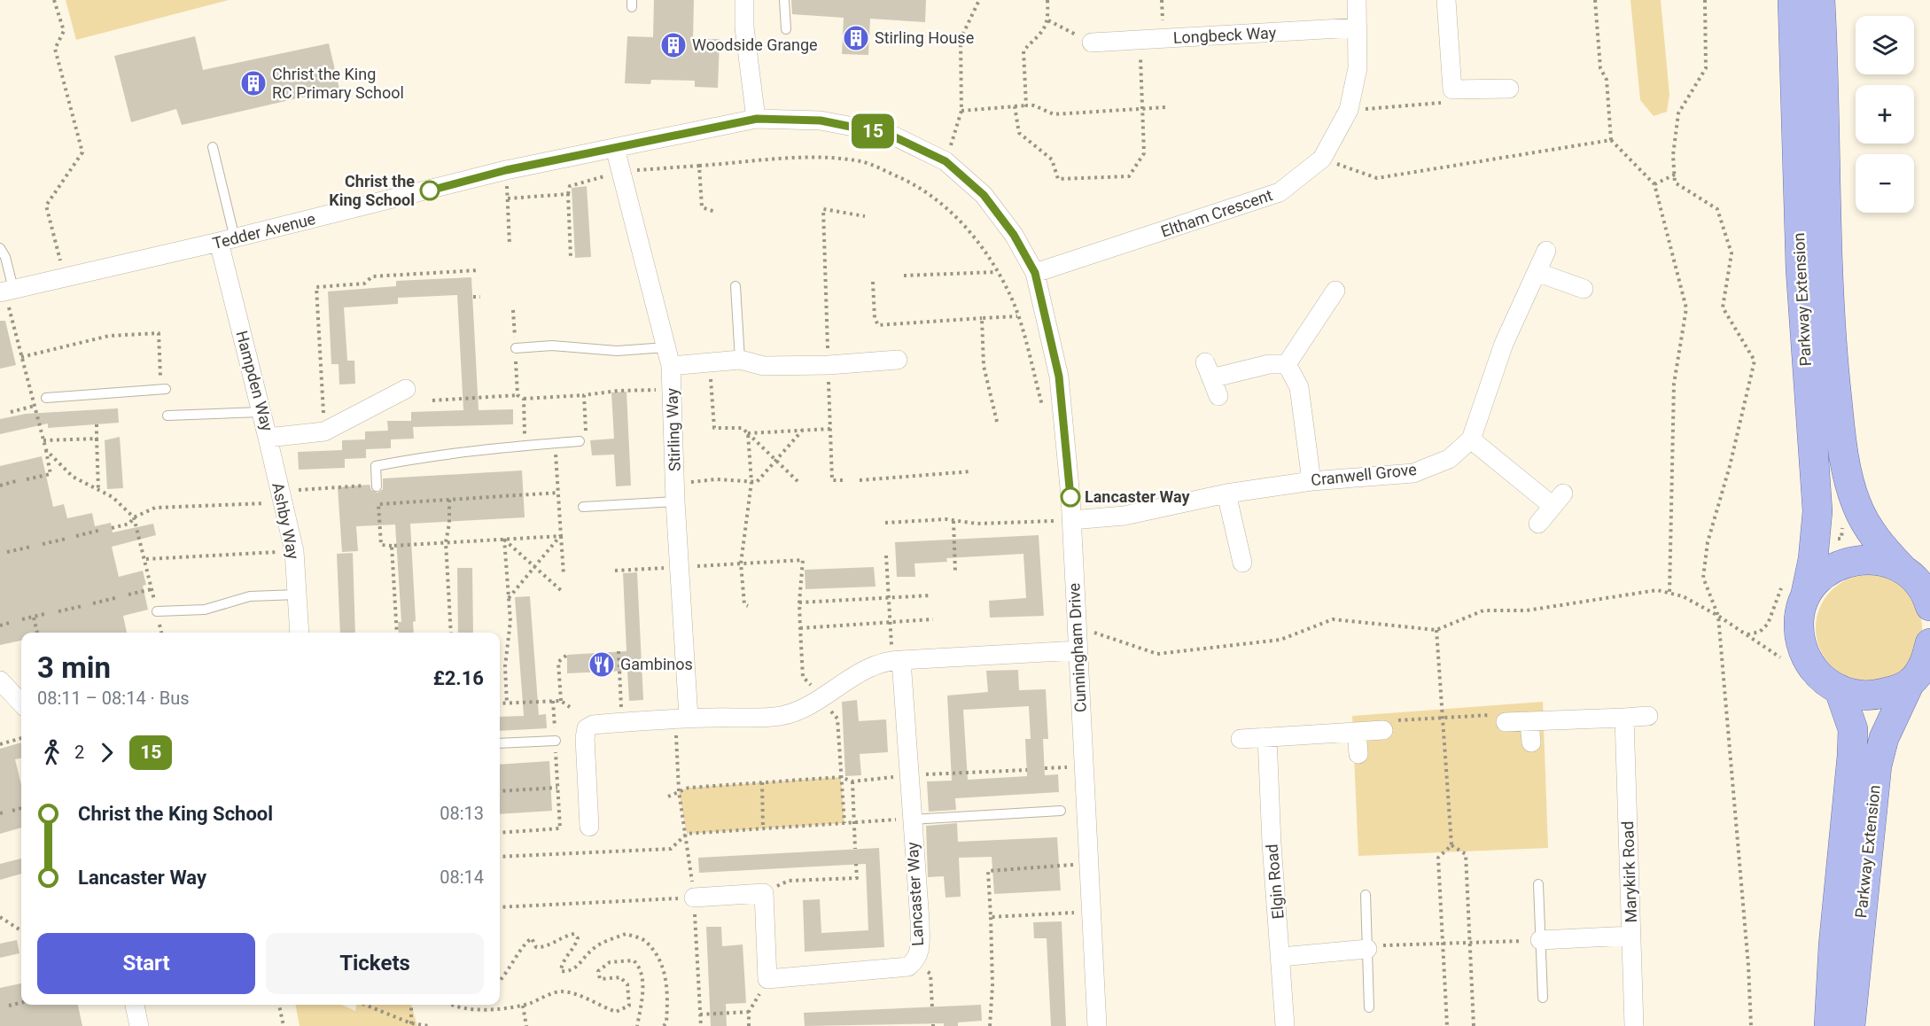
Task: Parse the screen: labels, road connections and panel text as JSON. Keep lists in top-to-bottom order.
{
  "streets": {
    "main road": ["Parkway Extension"],
    "street": [
      "Longbeck Way",
      "Eltham Crescent",
      "Tedder Avenue",
      "Hampden Way",
      "Stirling Way",
      "Cranwell Grove",
      "Ashby Way",
      "Cunningham Drive",
      "Marykirk Road",
      "Elgin Road",
      "Lancaster Way"
    ]
  },
  "crossings": [
    ["Longbeck Way", "Eltham Crescent"],
    ["Eltham Crescent", "Tedder Avenue"],
    ["Eltham Crescent", "Cunningham Drive"],
    ["Tedder Avenue", "Hampden Way"],
    ["Tedder Avenue", "Stirling Way"],
    ["Tedder Avenue", "Cunningham Drive"],
    ["Hampden Way", "Ashby Way"],
    ["Cranwell Grove", "Cunningham Drive"]
  ],
  "places": {
    "building": ["Stirling House", "Woodside Grange", "Christ the King RC Primary School"],
    "other": ["Christ the King School", "Lancaster Way"],
    "restaurant": ["Gambinos"]
  },
  "lines": ["bus line 15"],
  "page": {
    "on_map": "15",
    "map_buttons": ["+", "−"],
    "heading": ["3 min", "08:11 – 08:14 · Bus", "£2.16"],
    "legs": ["2", "15"],
    "list": [
      {
        "name": "Christ the King School",
        "value": "08:13"
      },
      {
        "name": "Lancaster Way",
        "value": "08:14"
      }
    ],
    "buttons": ["Start", "Tickets"]
  }
}
